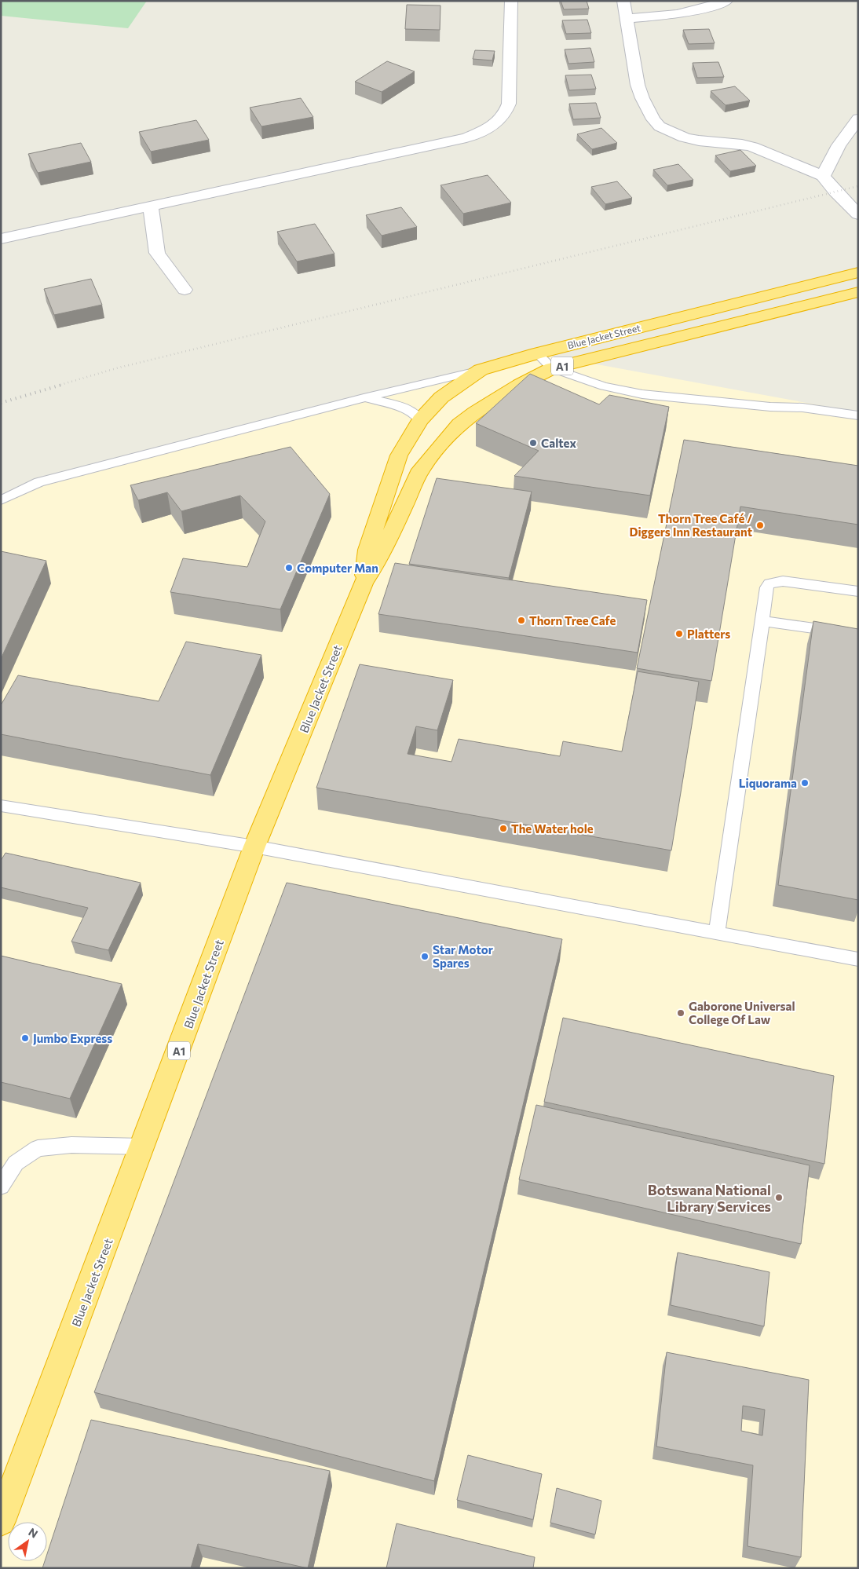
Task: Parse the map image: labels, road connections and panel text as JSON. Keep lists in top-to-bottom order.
{
  "streets": {
    "highway": ["Blue Jacket Street", "A1"]
  },
  "places": [
    "Caltex",
    "Thorn Tree Café / Diggers Inn Restaurant",
    "Computer Man",
    "Thorn Tree Cafe",
    "Platters",
    "Liquorama",
    "The Water hole",
    "Star Motor Spares",
    "Gaborone Universal College Of Law",
    "Jumbo Express",
    "Botswana National Library Services"
  ],
  "north": "top right"
}
